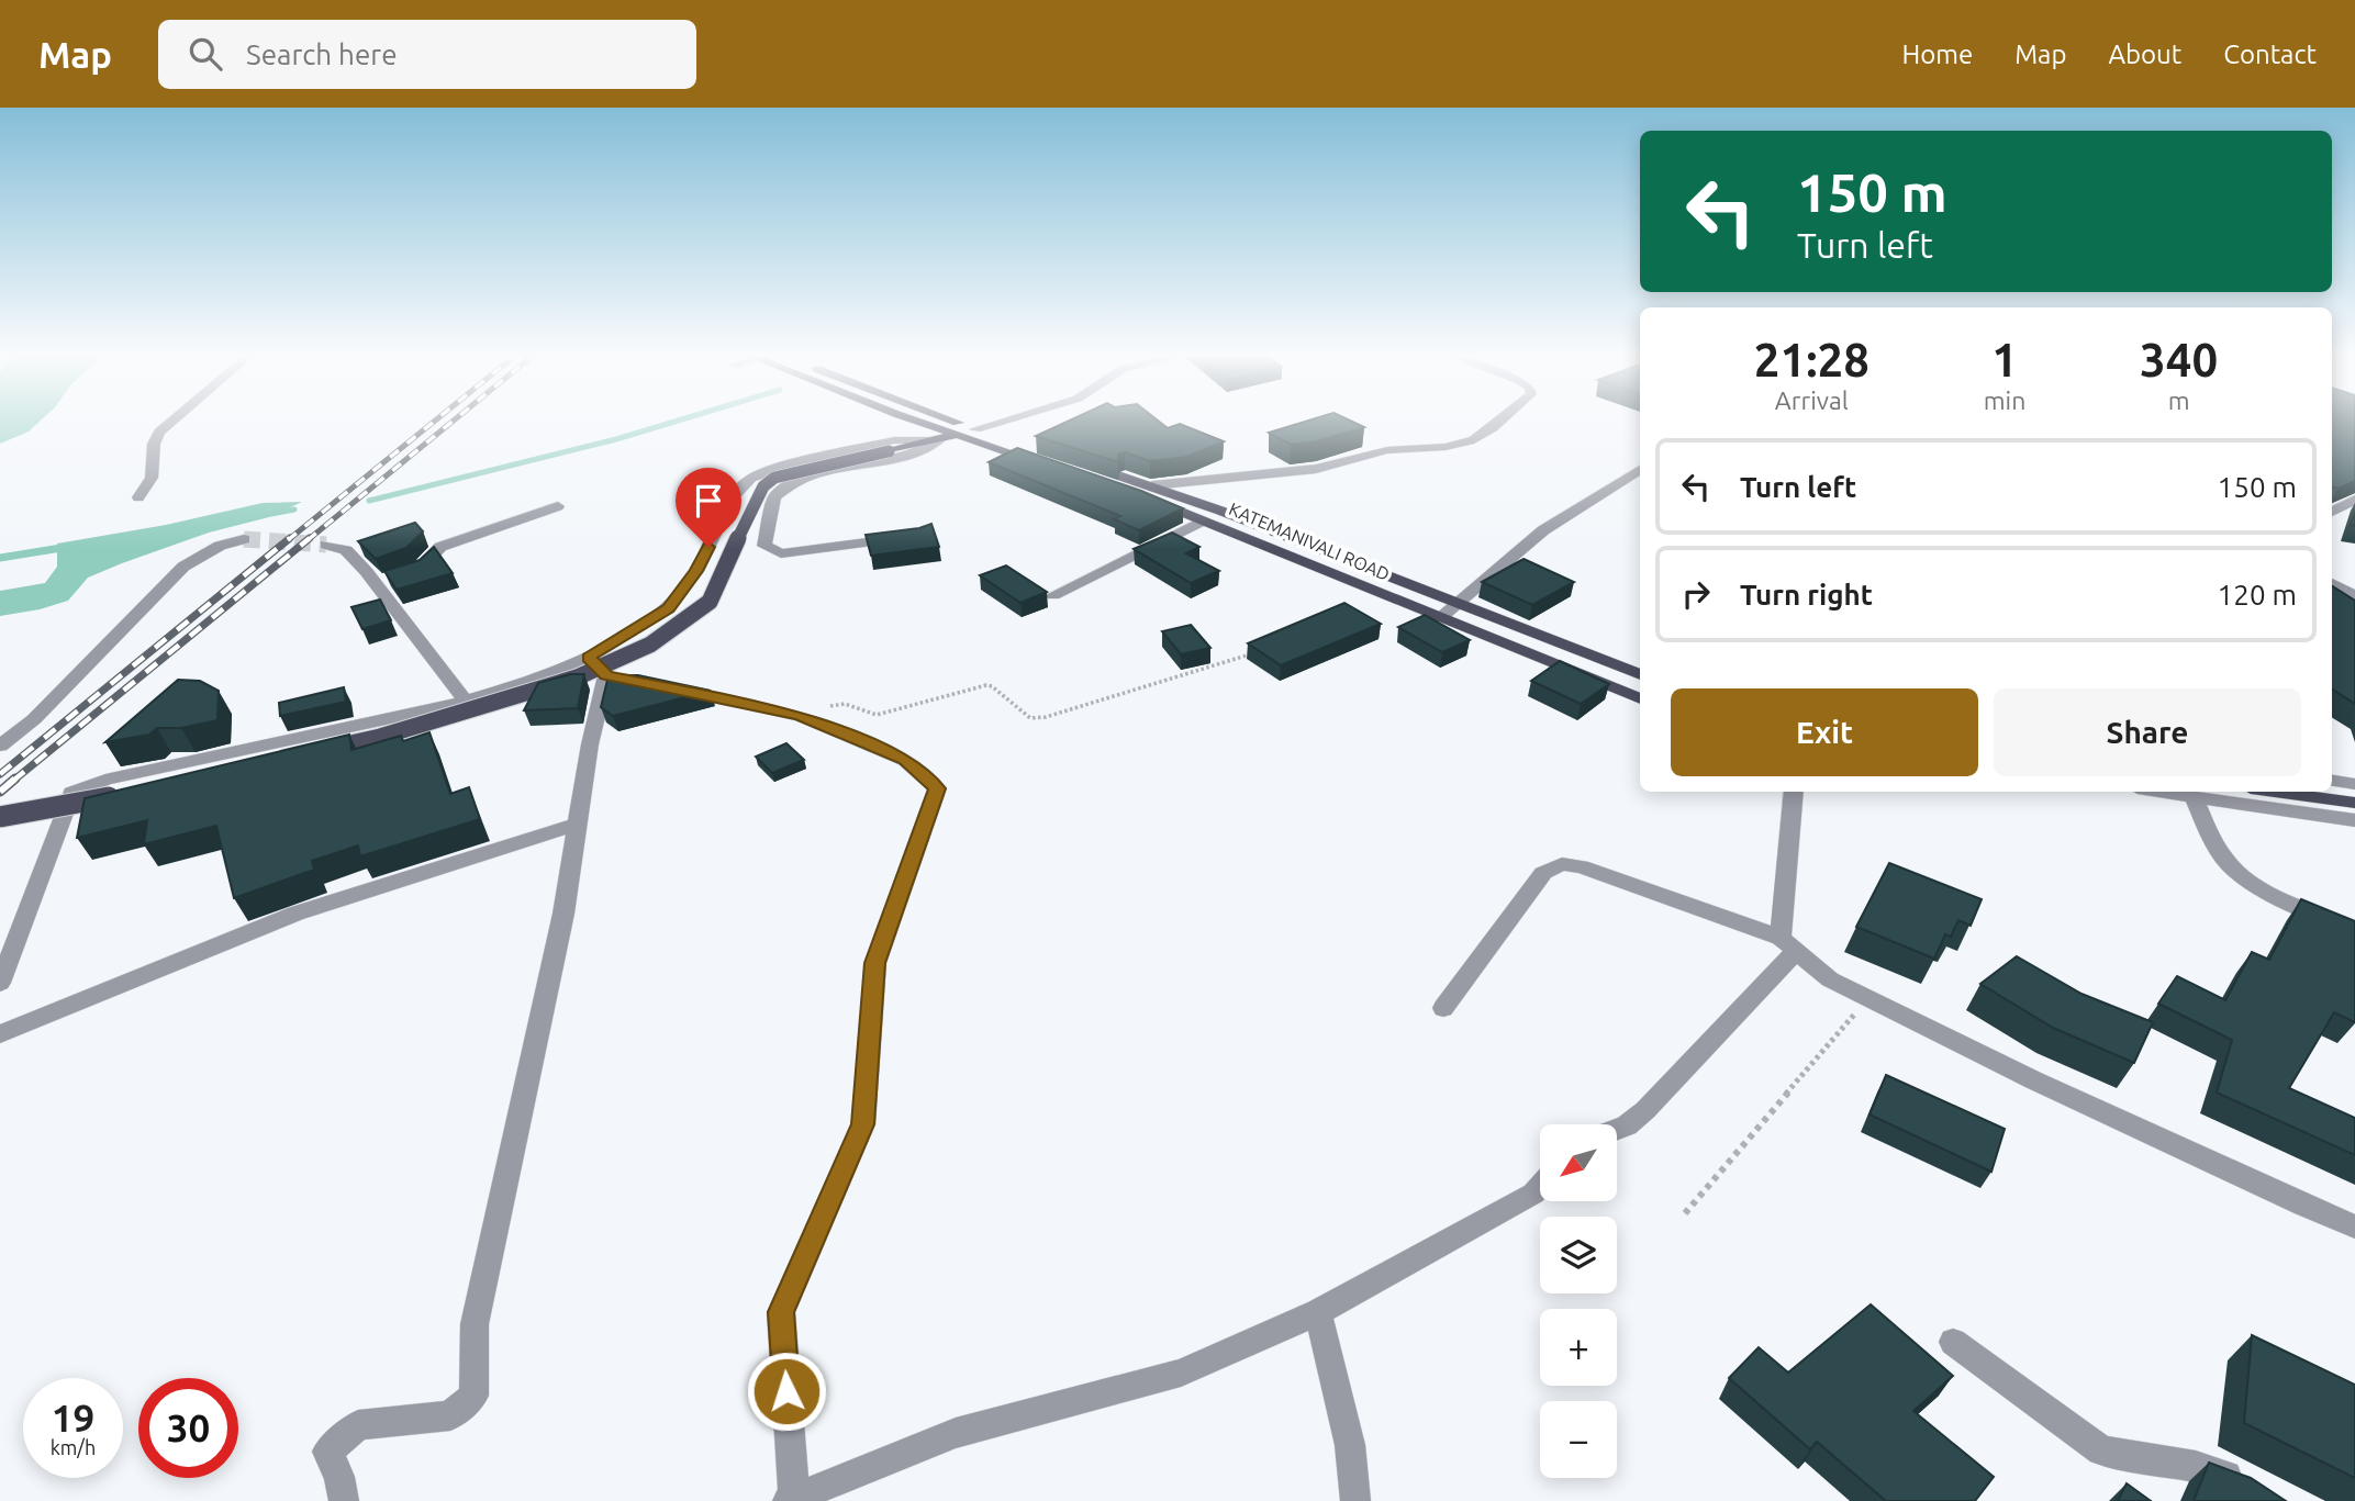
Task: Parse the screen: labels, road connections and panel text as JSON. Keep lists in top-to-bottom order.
{
  "streets": {
    "main road": ["KATEMANIVALI ROAD"]
  },
  "north": "bottom left",
  "page": {
    "header": "Map",
    "search": "Search here",
    "nav": [
      "Home",
      "Map",
      "About",
      "Contact"
    ],
    "turn": ["150 m", "Turn left"],
    "eta": [
      "21:28",
      "Arrival",
      "1",
      "min",
      "340",
      "m"
    ],
    "list": [
      {
        "name": "Turn left",
        "value": "150 m"
      },
      {
        "name": "Turn right",
        "value": "120 m"
      }
    ],
    "buttons": ["Exit", "Share"],
    "map_buttons": ["+", "−"],
    "speed": "19 km/h",
    "limit": "30"
  }
}
